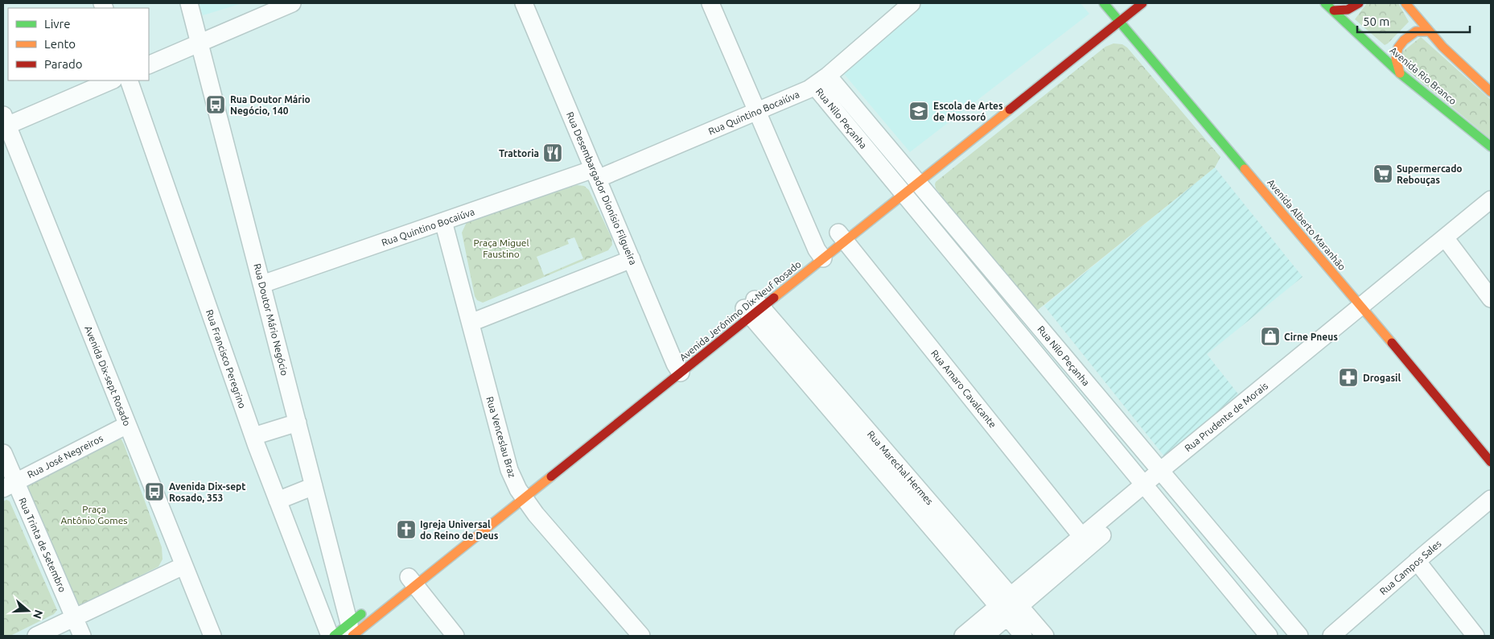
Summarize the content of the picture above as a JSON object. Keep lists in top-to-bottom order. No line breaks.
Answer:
{"streets":{"main road":["Avenida Rio Branco","Avenida Alberto Maranhão","Avenida Jerônimo Dix-Neuf Rosado"],"street":["Rua Quintino Bocaiúva","Rua Nilo Peçanha","Rua Desembargador Dionísio Filgueira","Rua Doutor Mário Negócio","Rua Francisco Peregrino","Avenida Dix-sept Rosado","Rua Amaro Cavalcante","Rua Prudente de Morais","Rua Venceslau Braz","Rua José Negreiros","Rua Marechal Hermes","Rua Trinta de Setembro","Rua Campos Sales"]},"crossings":[["Rua Quintino Bocaiúva","Rua Nilo Peçanha"],["Rua Quintino Bocaiúva","Rua Desembargador Dionísio Filgueira"],["Rua Quintino Bocaiúva","Rua Doutor Mário Negócio"],["Rua Quintino Bocaiúva","Rua Venceslau Braz"],["Rua Nilo Peçanha","Avenida Jerônimo Dix-Neuf Rosado"],["Rua Nilo Peçanha","Rua Prudente de Morais"],["Rua Desembargador Dionísio Filgueira","Avenida Jerônimo Dix-Neuf Rosado"],["Avenida Alberto Maranhão","Avenida Jerônimo Dix-Neuf Rosado"],["Avenida Alberto Maranhão","Rua Prudente de Morais"],["Avenida Jerônimo Dix-Neuf Rosado","Rua Doutor Mário Negócio"],["Avenida Jerônimo Dix-Neuf Rosado","Rua Amaro Cavalcante"],["Avenida Jerônimo Dix-Neuf Rosado","Rua Venceslau Braz"],["Avenida Jerônimo Dix-Neuf Rosado","Rua Marechal Hermes"],["Avenida Dix-sept Rosado","Rua José Negreiros"],["Rua Amaro Cavalcante","Rua Prudente de Morais"],["Rua Prudente de Morais","Rua Marechal Hermes"],["Rua José Negreiros","Rua Trinta de Setembro"]],"parks":["Praça Miguel Faustino","Praça Antônio Gomes"],"places":{"bus stop":["Rua Doutor Mário Negócio, 140","Avenida Dix-sept Rosado, 353"],"school or university":["Escola de Artes de Mossoró"],"restaurant":["Trattoria"],"supermarket":["Supermercado Rebouças"],"shop":["Cirne Pneus"],"pharmacy":["Drogasil"],"church":["Igreja Universal do Reino de Deus"]},"legend":["Livre","Lento","Parado"],"scale_bar":"50 m","north":"right"}
